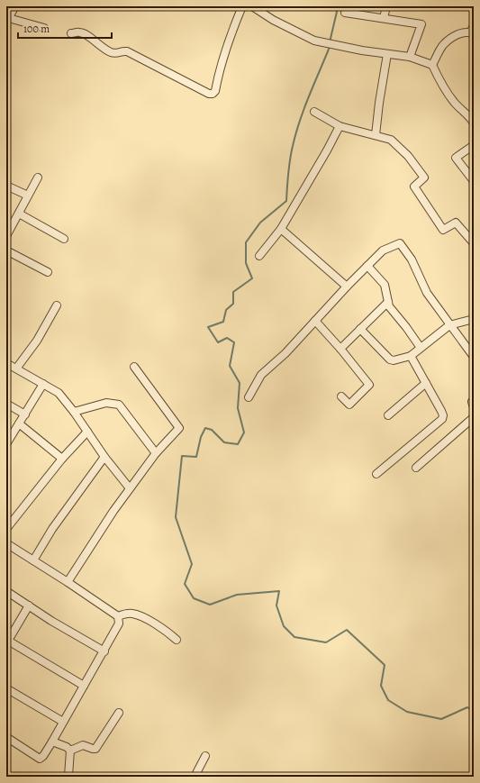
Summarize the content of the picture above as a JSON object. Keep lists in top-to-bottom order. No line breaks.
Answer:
{"scale_bar":"100 m"}
